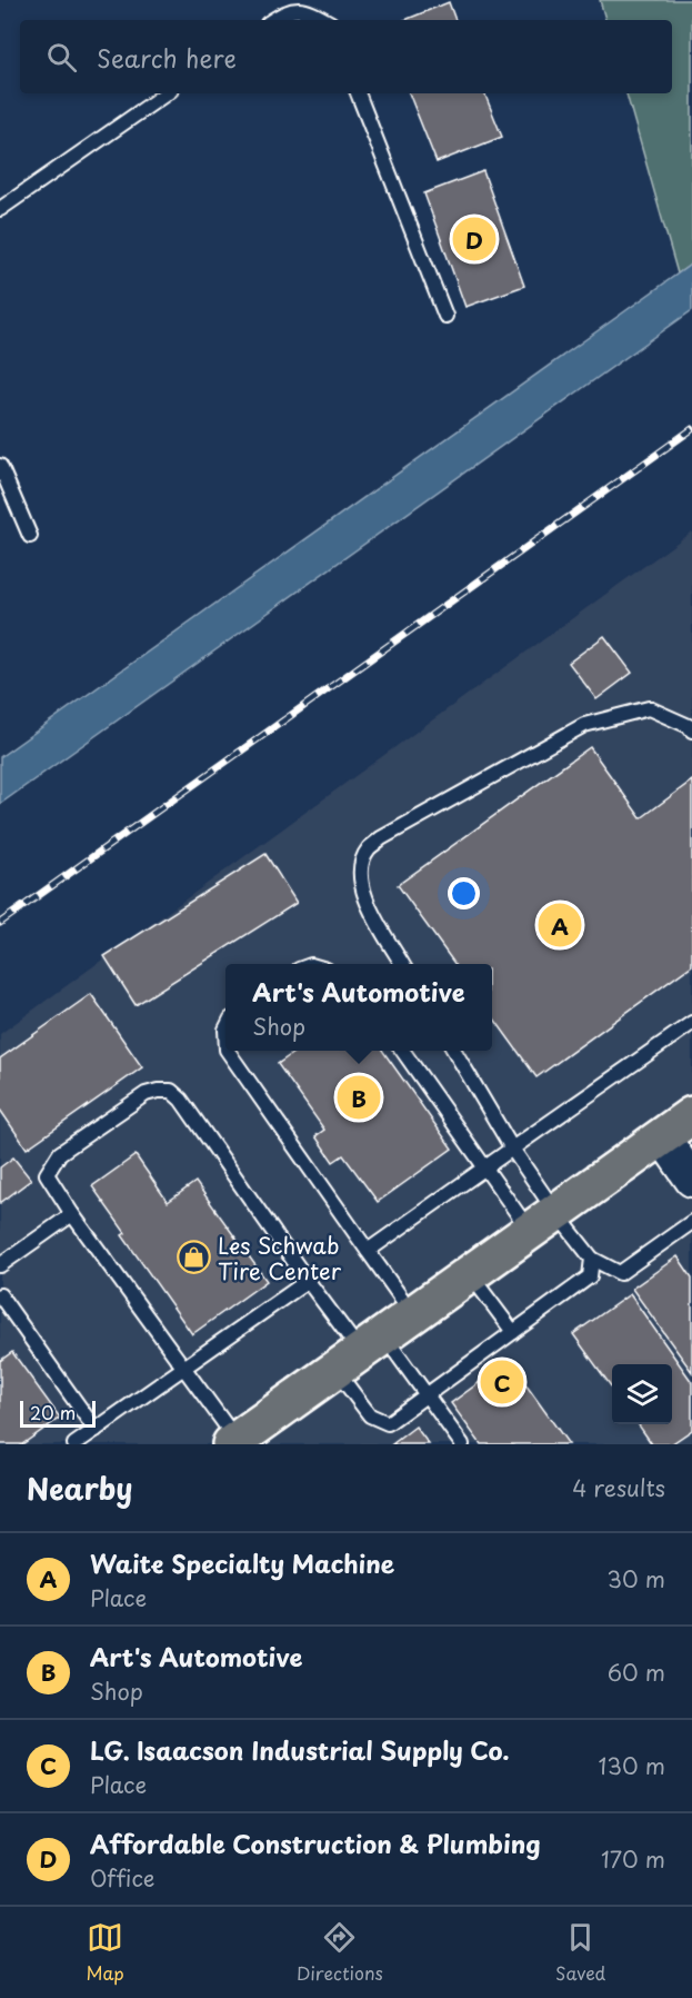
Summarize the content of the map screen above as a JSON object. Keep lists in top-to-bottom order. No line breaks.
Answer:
{"places":{"shop":["Les Schwab Tire Center"]},"scale_bar":"20 m","page":{"search":"Search here","pins":["D","A","B","C"],"popup":["Art's Automotive","Shop"],"scale":"20 m","heading":["Nearby","4 results"],"list":[{"mark":"A","name":"Waite Specialty Machine","note":"Place","value":"30 m"},{"mark":"B","name":"Art's Automotive","note":"Shop","value":"60 m"},{"mark":"C","name":"LG. Isaacson Industrial Supply Co.","note":"Place","value":"130 m"},{"mark":"D","name":"Affordable Construction & Plumbing","note":"Office","value":"170 m"}],"nav":["Map","Directions","Saved"]}}
